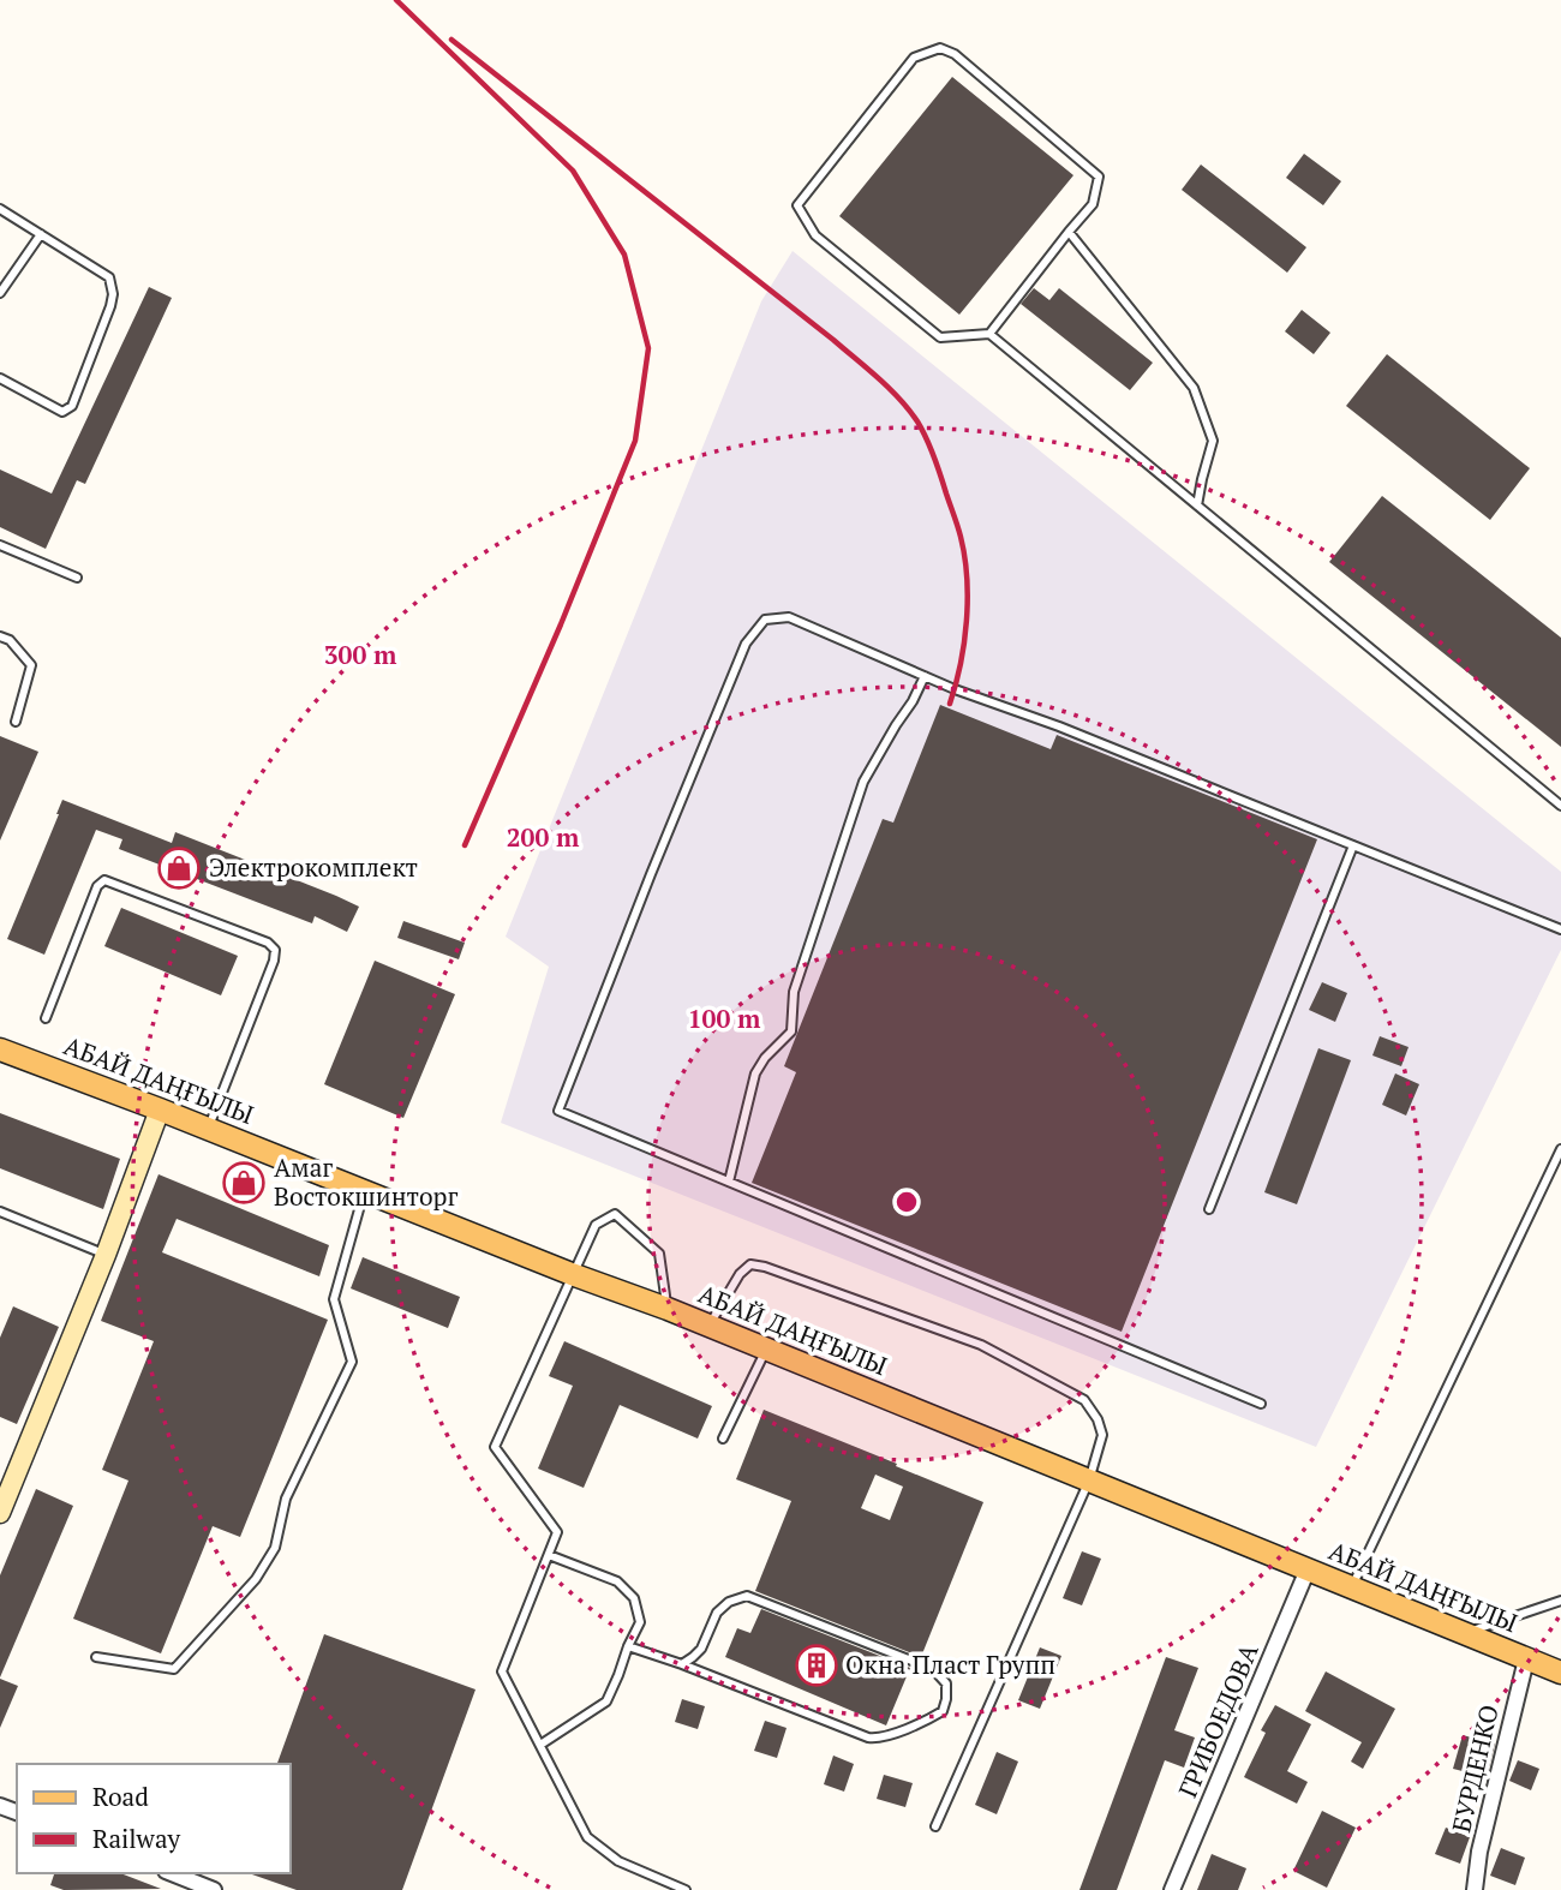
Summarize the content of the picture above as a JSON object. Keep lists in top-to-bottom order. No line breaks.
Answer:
{"streets":{"main road":["АБАЙ ДАҢҒЫЛЫ"],"street":["ГРИБОЕДОВА","БУРДЕНКО"]},"crossings":[["АБАЙ ДАҢҒЫЛЫ","ГРИБОЕДОВА"],["АБАЙ ДАҢҒЫЛЫ","БУРДЕНКО"]],"places":{"shop":["Электрокомплект","Амаг Востокшинторг"],"building":["Окна Пласт Групп"]},"legend":["Road","Railway"],"rings":["300 m","200 m","100 m"]}
